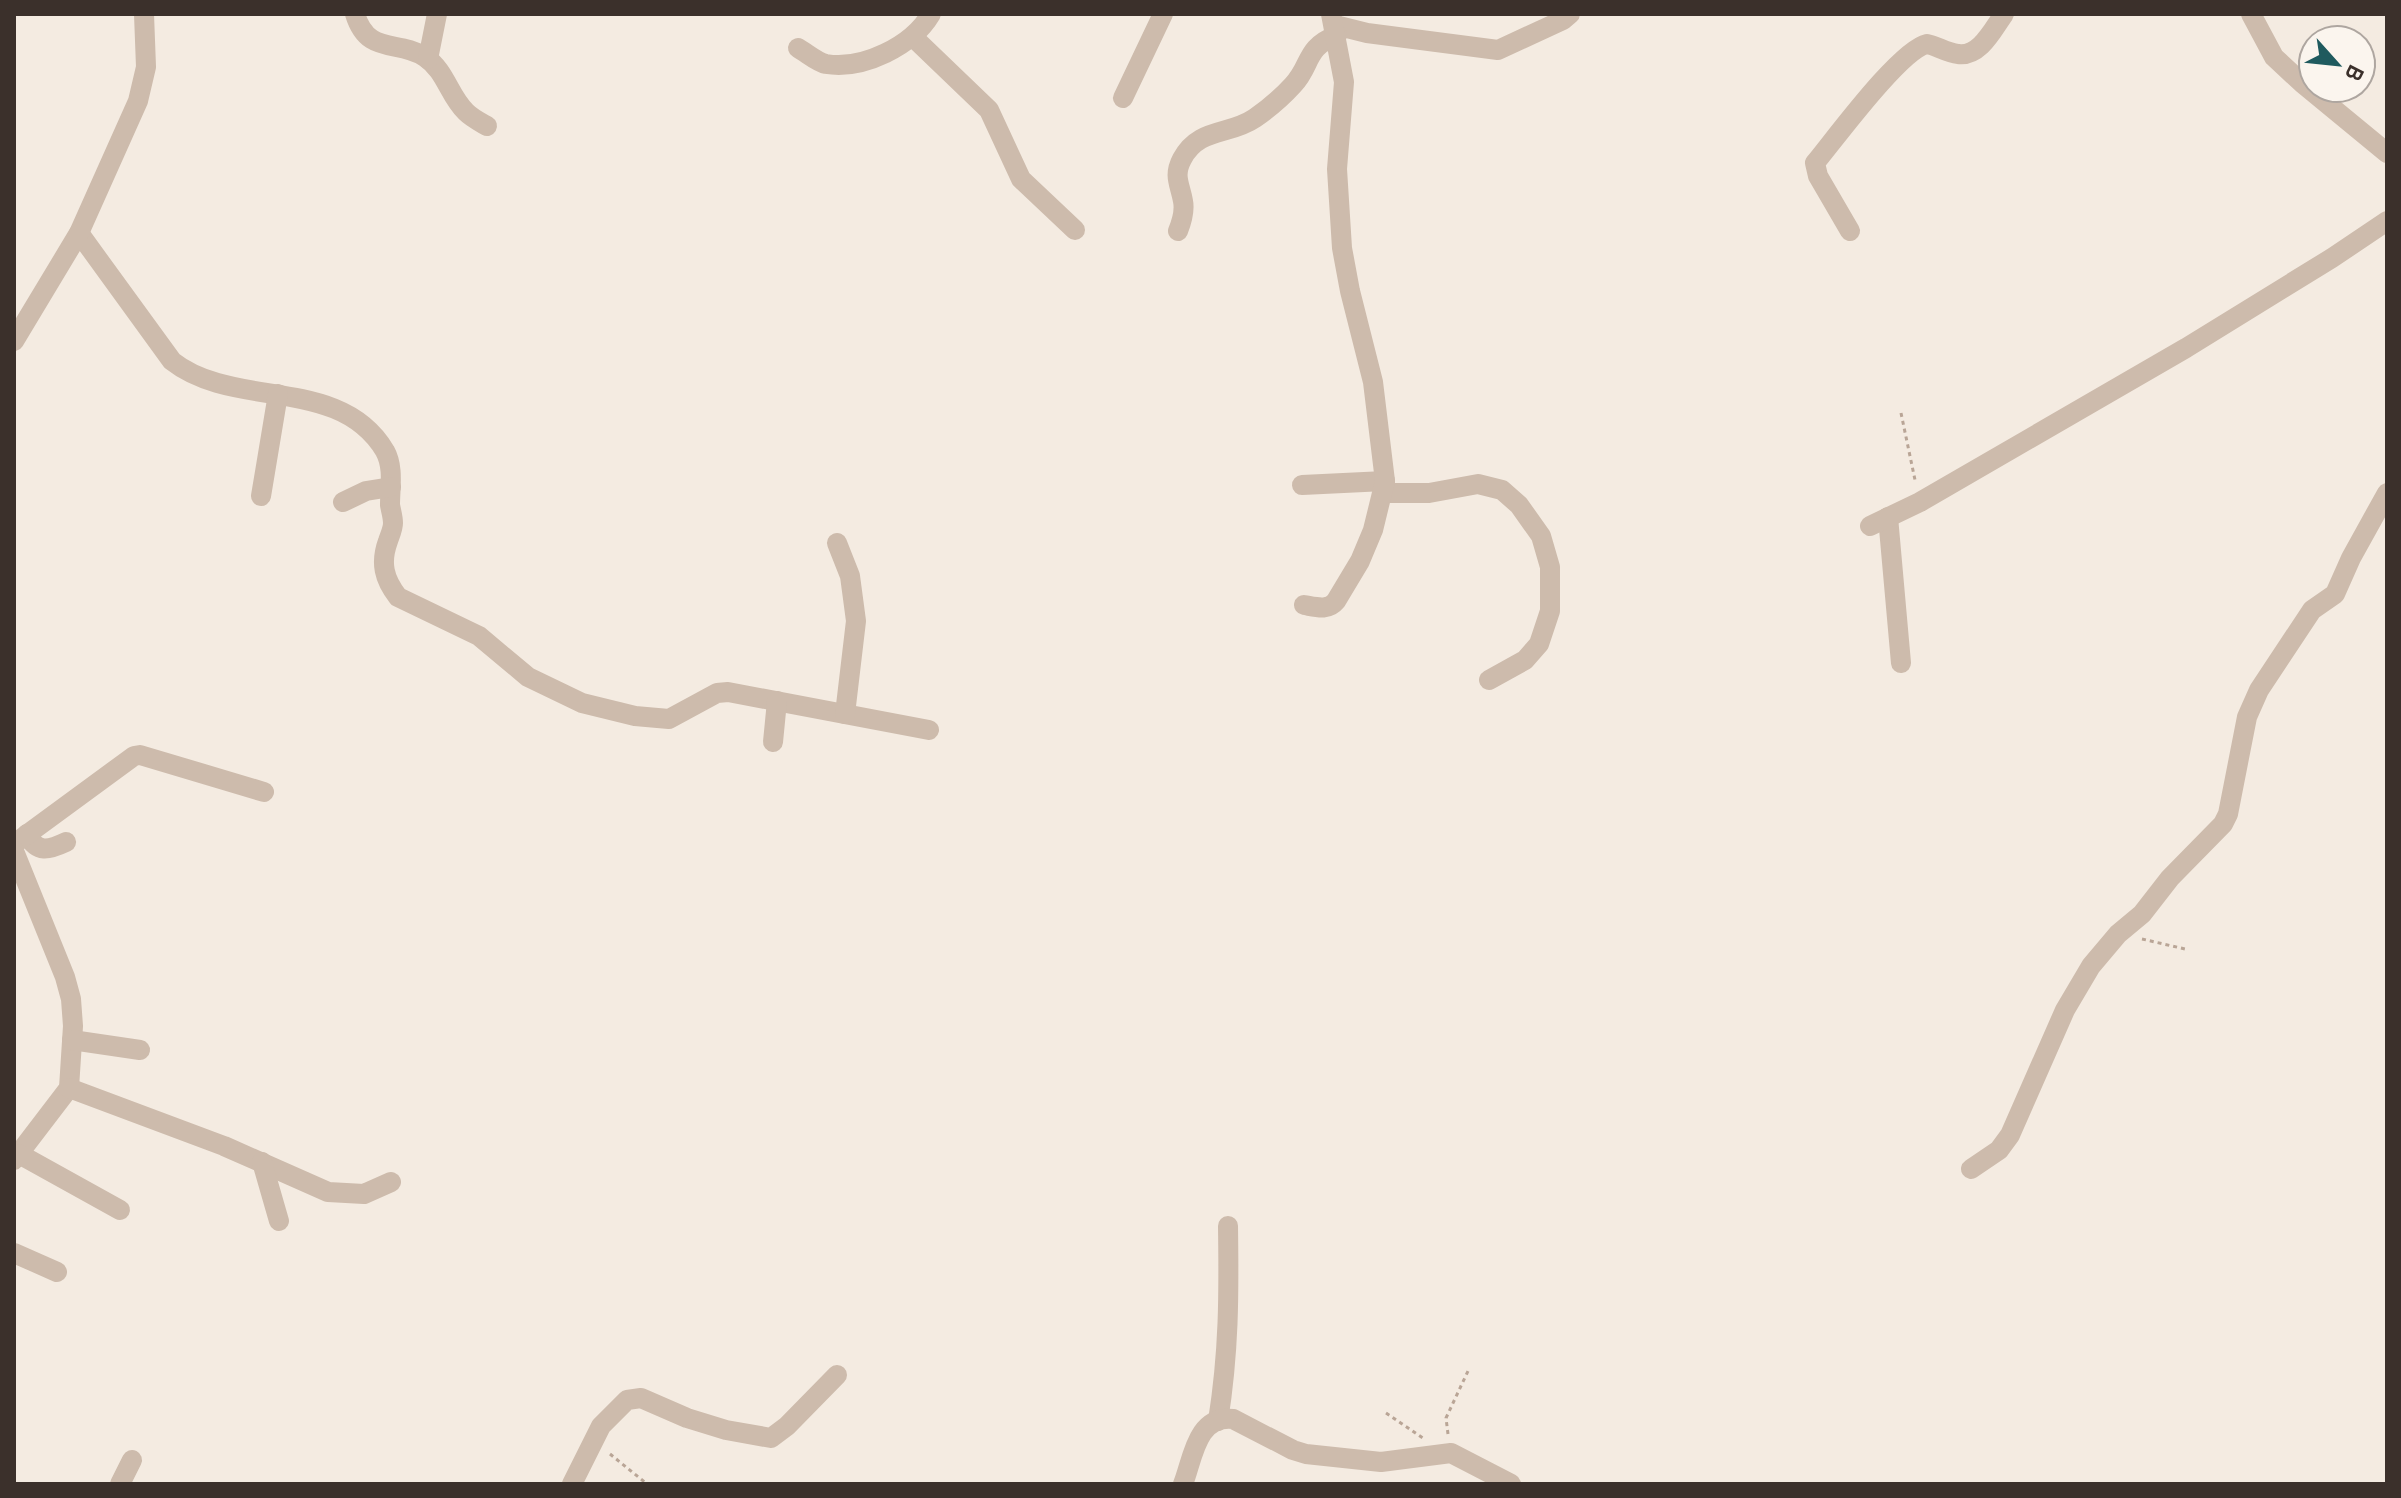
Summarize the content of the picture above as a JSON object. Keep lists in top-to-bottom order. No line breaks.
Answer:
{"north":"bottom right"}
